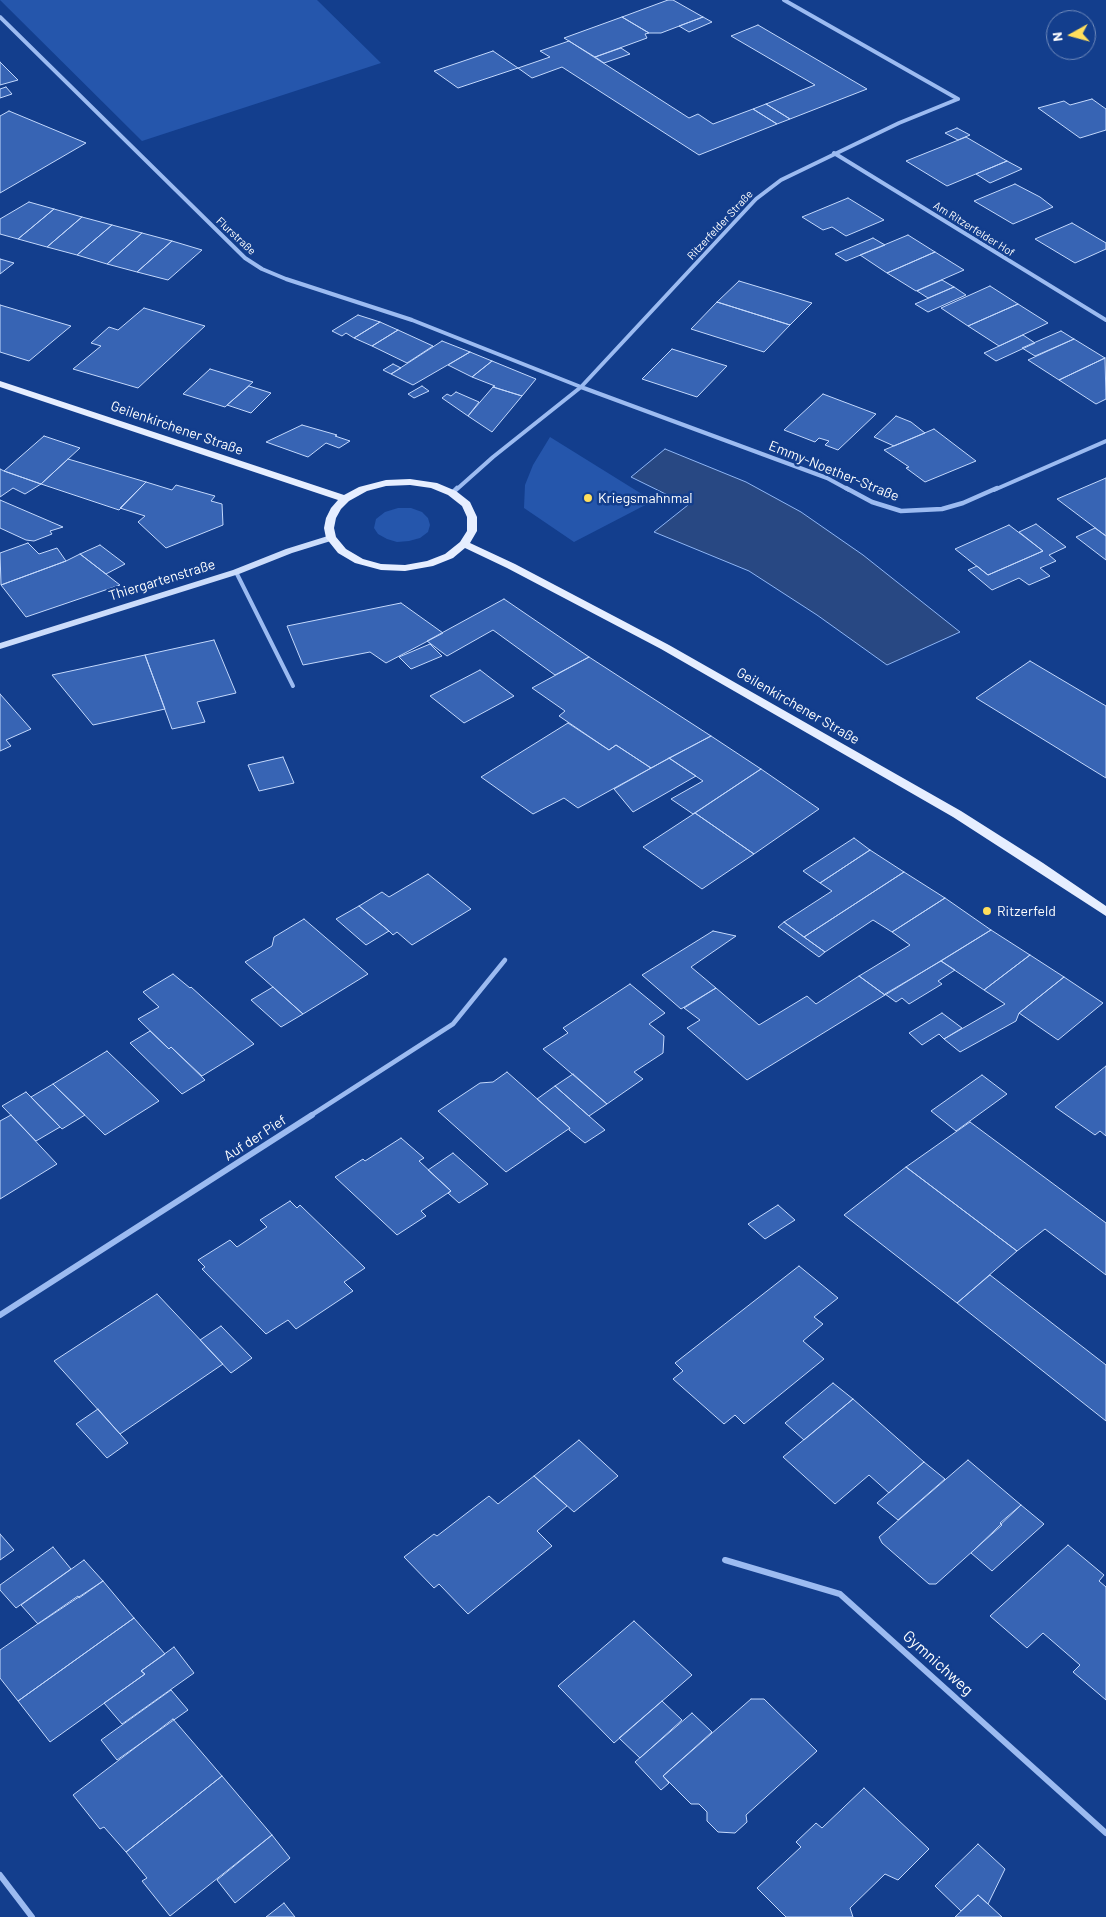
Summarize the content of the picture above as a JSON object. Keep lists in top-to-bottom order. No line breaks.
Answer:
{"streets":{"main road":["Geilenkirchener Straße","Thiergartenstraße"],"street":["Ritzerfelder Straße","Am Ritzerfelder Hof","Flurstraße","Emmy-Noether-Straße","Auf der Pief","Gymnichweg"]},"crossings":[["Ritzerfelder Straße","Am Ritzerfelder Hof"],["Ritzerfelder Straße","Flurstraße"],["Ritzerfelder Straße","Geilenkirchener Straße"],["Ritzerfelder Straße","Emmy-Noether-Straße"],["Ritzerfelder Straße","Thiergartenstraße"],["Flurstraße","Emmy-Noether-Straße"],["Geilenkirchener Straße","Thiergartenstraße"]],"places":["Kriegsmahnmal","Ritzerfeld"],"north":"left"}
